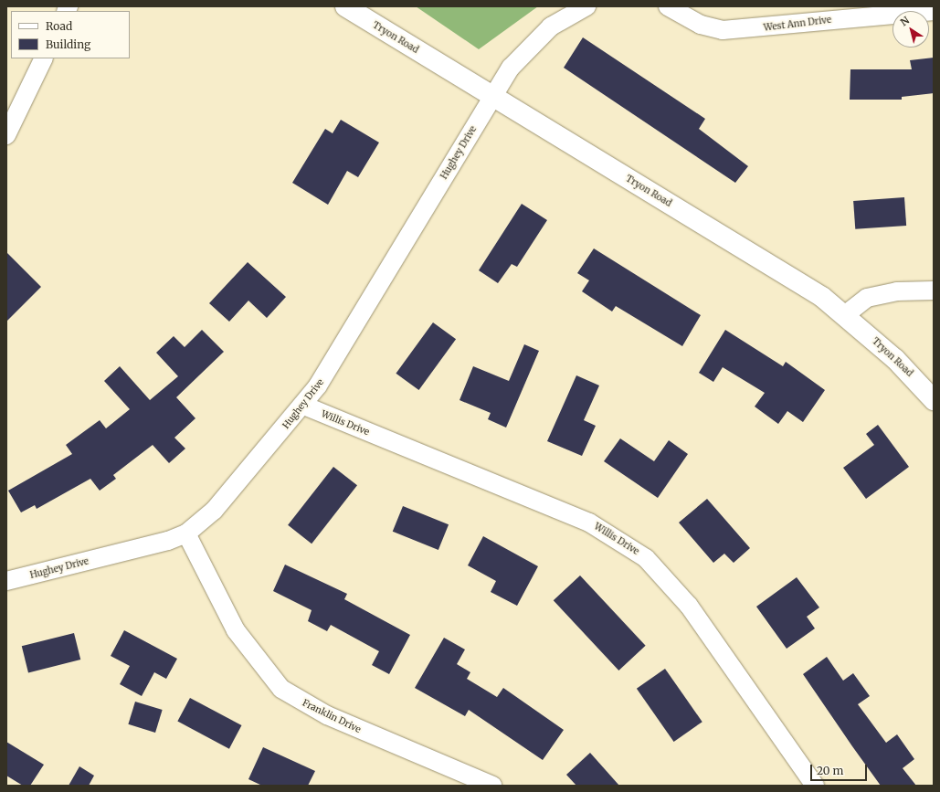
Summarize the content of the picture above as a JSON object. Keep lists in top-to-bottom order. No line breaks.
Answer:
{"streets":{"street":["West Ann Drive","Tryon Road","Hughey Drive","Willis Drive","Franklin Drive"]},"crossings":[["Tryon Road","Hughey Drive"],["Hughey Drive","Willis Drive"],["Hughey Drive","Franklin Drive"]],"legend":["Road","Building"],"scale_bar":"20 m","north":"top left"}
